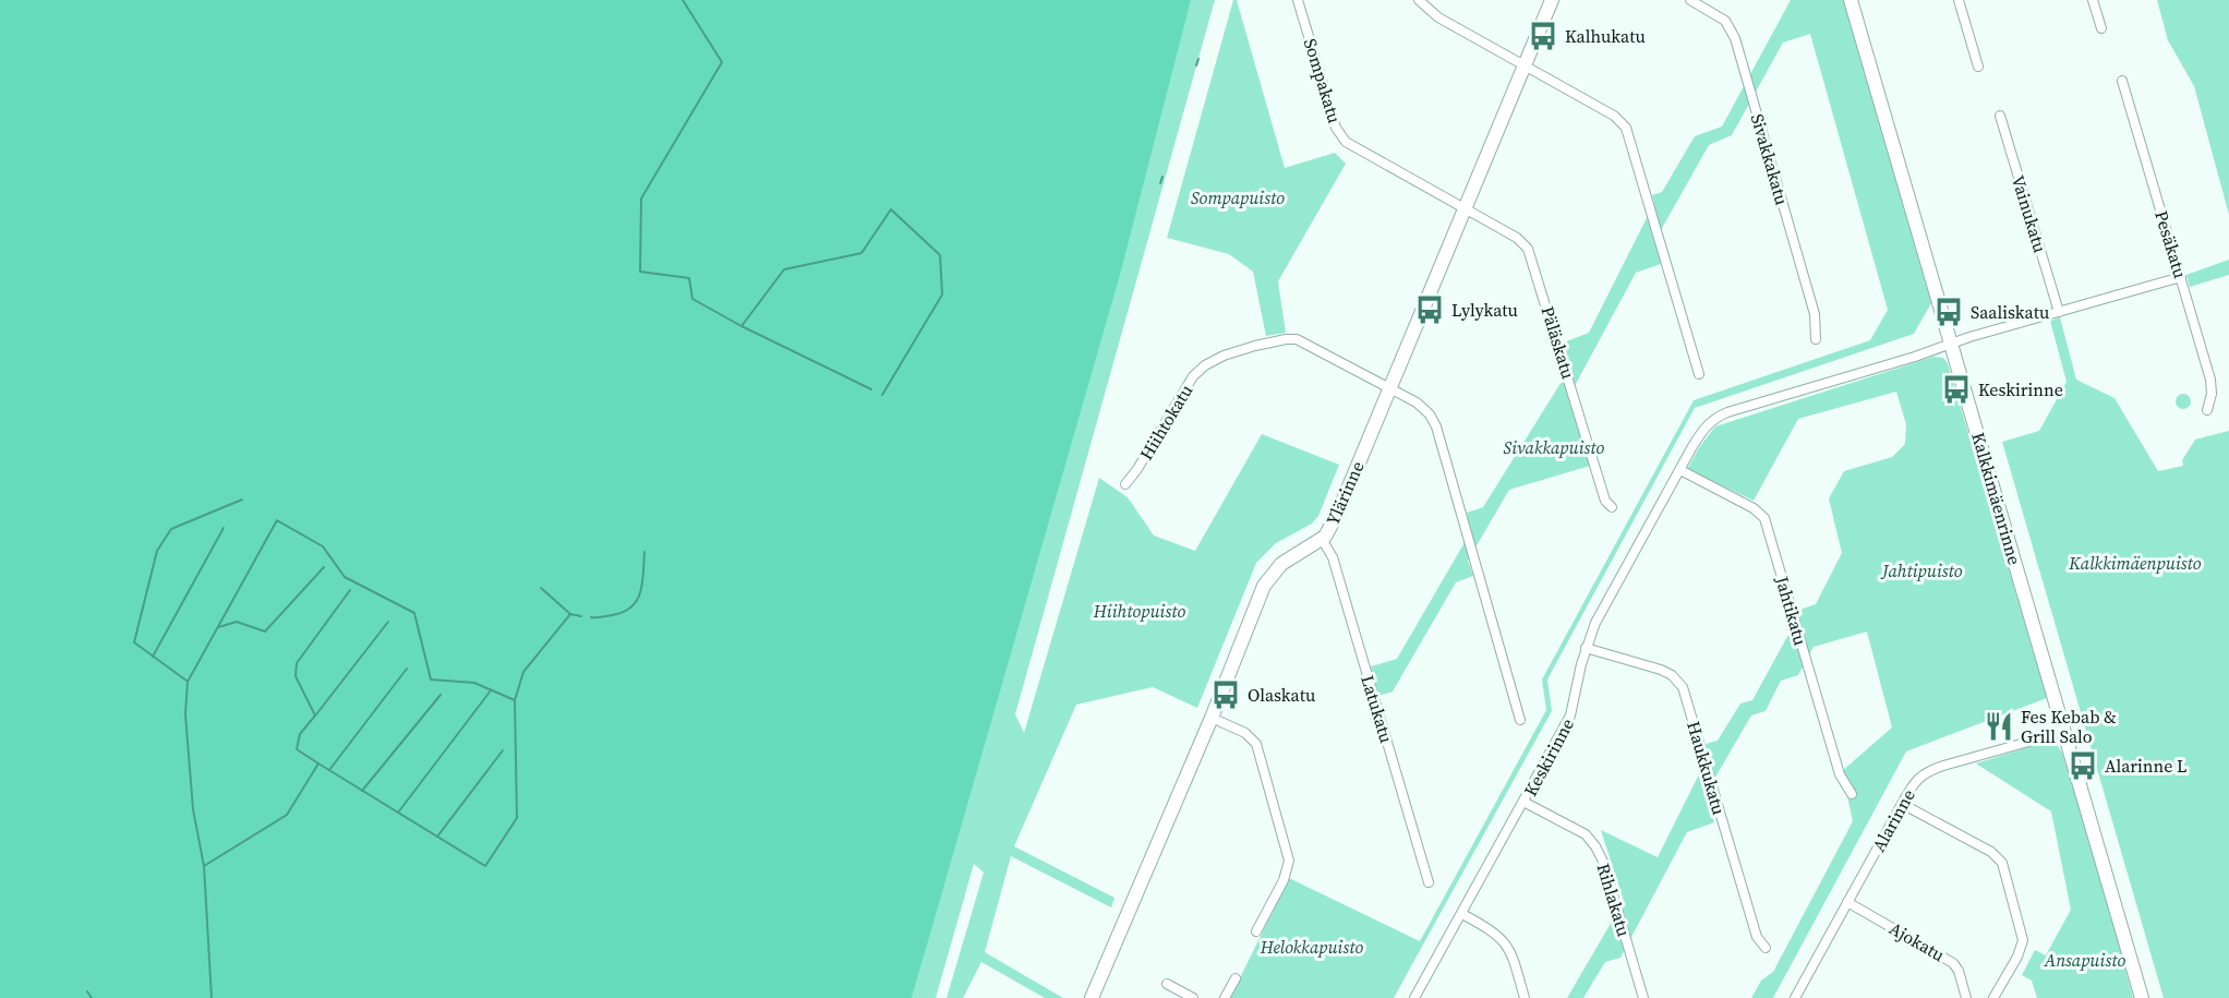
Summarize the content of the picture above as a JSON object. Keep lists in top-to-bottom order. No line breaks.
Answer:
{"streets":{"street":["Sompakatu","Sivakkakatu","Vainukatu","Pesäkatu","Päläskatu","Hiihtokatu","Ylärinne","Kalkkimäenrinne","Jahtikatu","Latukatu","Keskirinne","Haukkukatu","Alarinne","Rihlakatu","Ajokatu"]},"crossings":[["Sompakatu","Päläskatu"],["Sompakatu","Ylärinne"],["Päläskatu","Ylärinne"],["Hiihtokatu","Ylärinne"],["Ylärinne","Latukatu"],["Kalkkimäenrinne","Keskirinne"],["Kalkkimäenrinne","Alarinne"],["Jahtikatu","Keskirinne"],["Keskirinne","Haukkukatu"],["Keskirinne","Rihlakatu"],["Alarinne","Ajokatu"]],"parks":["Sompapuisto","Sivakkapuisto","Kalkkimäenpuisto","Jahtipuisto","Hiihtopuisto","Helokkapuisto","Ansapuisto"],"places":{"bus stop":["Kalhukatu","Lylykatu","Saaliskatu","Keskirinne","Olaskatu","Alarinne L"],"restaurant":["Fes Kebab & Grill Salo"]}}
